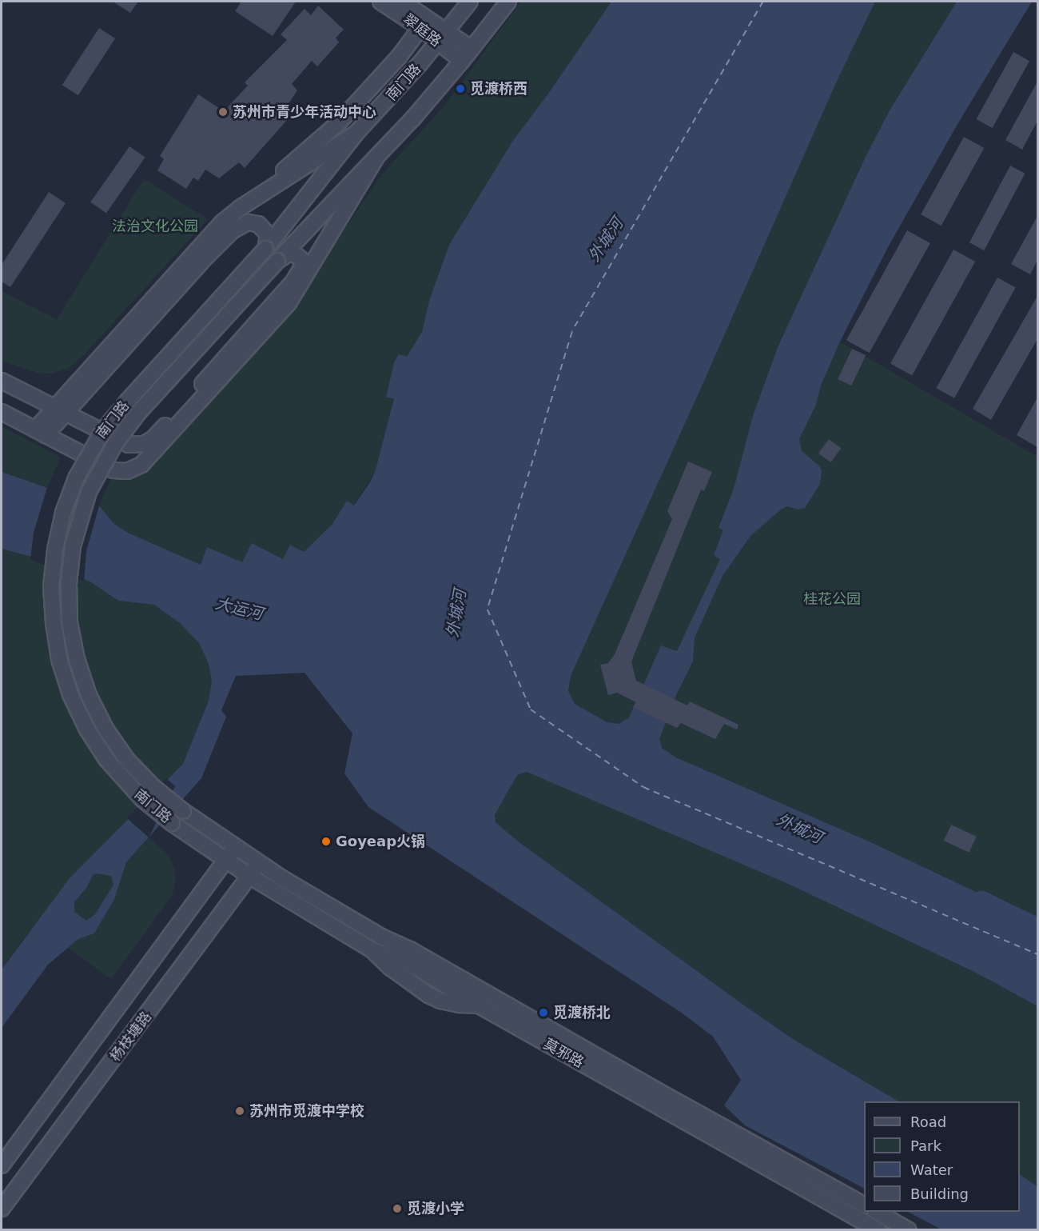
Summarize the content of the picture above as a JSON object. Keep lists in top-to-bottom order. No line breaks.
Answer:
{"streets":{"main road":["翠庭路","南门路","杨枝塘路","莫邪路"]},"crossings":[["翠庭路","南门路"],["南门路","杨枝塘路"],["南门路","莫邪路"],["杨枝塘路","莫邪路"]],"water":["外城河","大运河"],"parks":["法治文化公园","桂花公园"],"places":["觅渡桥西","苏州市青少年活动中心","Goyeap火锅","觅渡桥北","苏州市觅渡中学校","觅渡小学"],"legend":["Road","Park","Water","Building"]}
